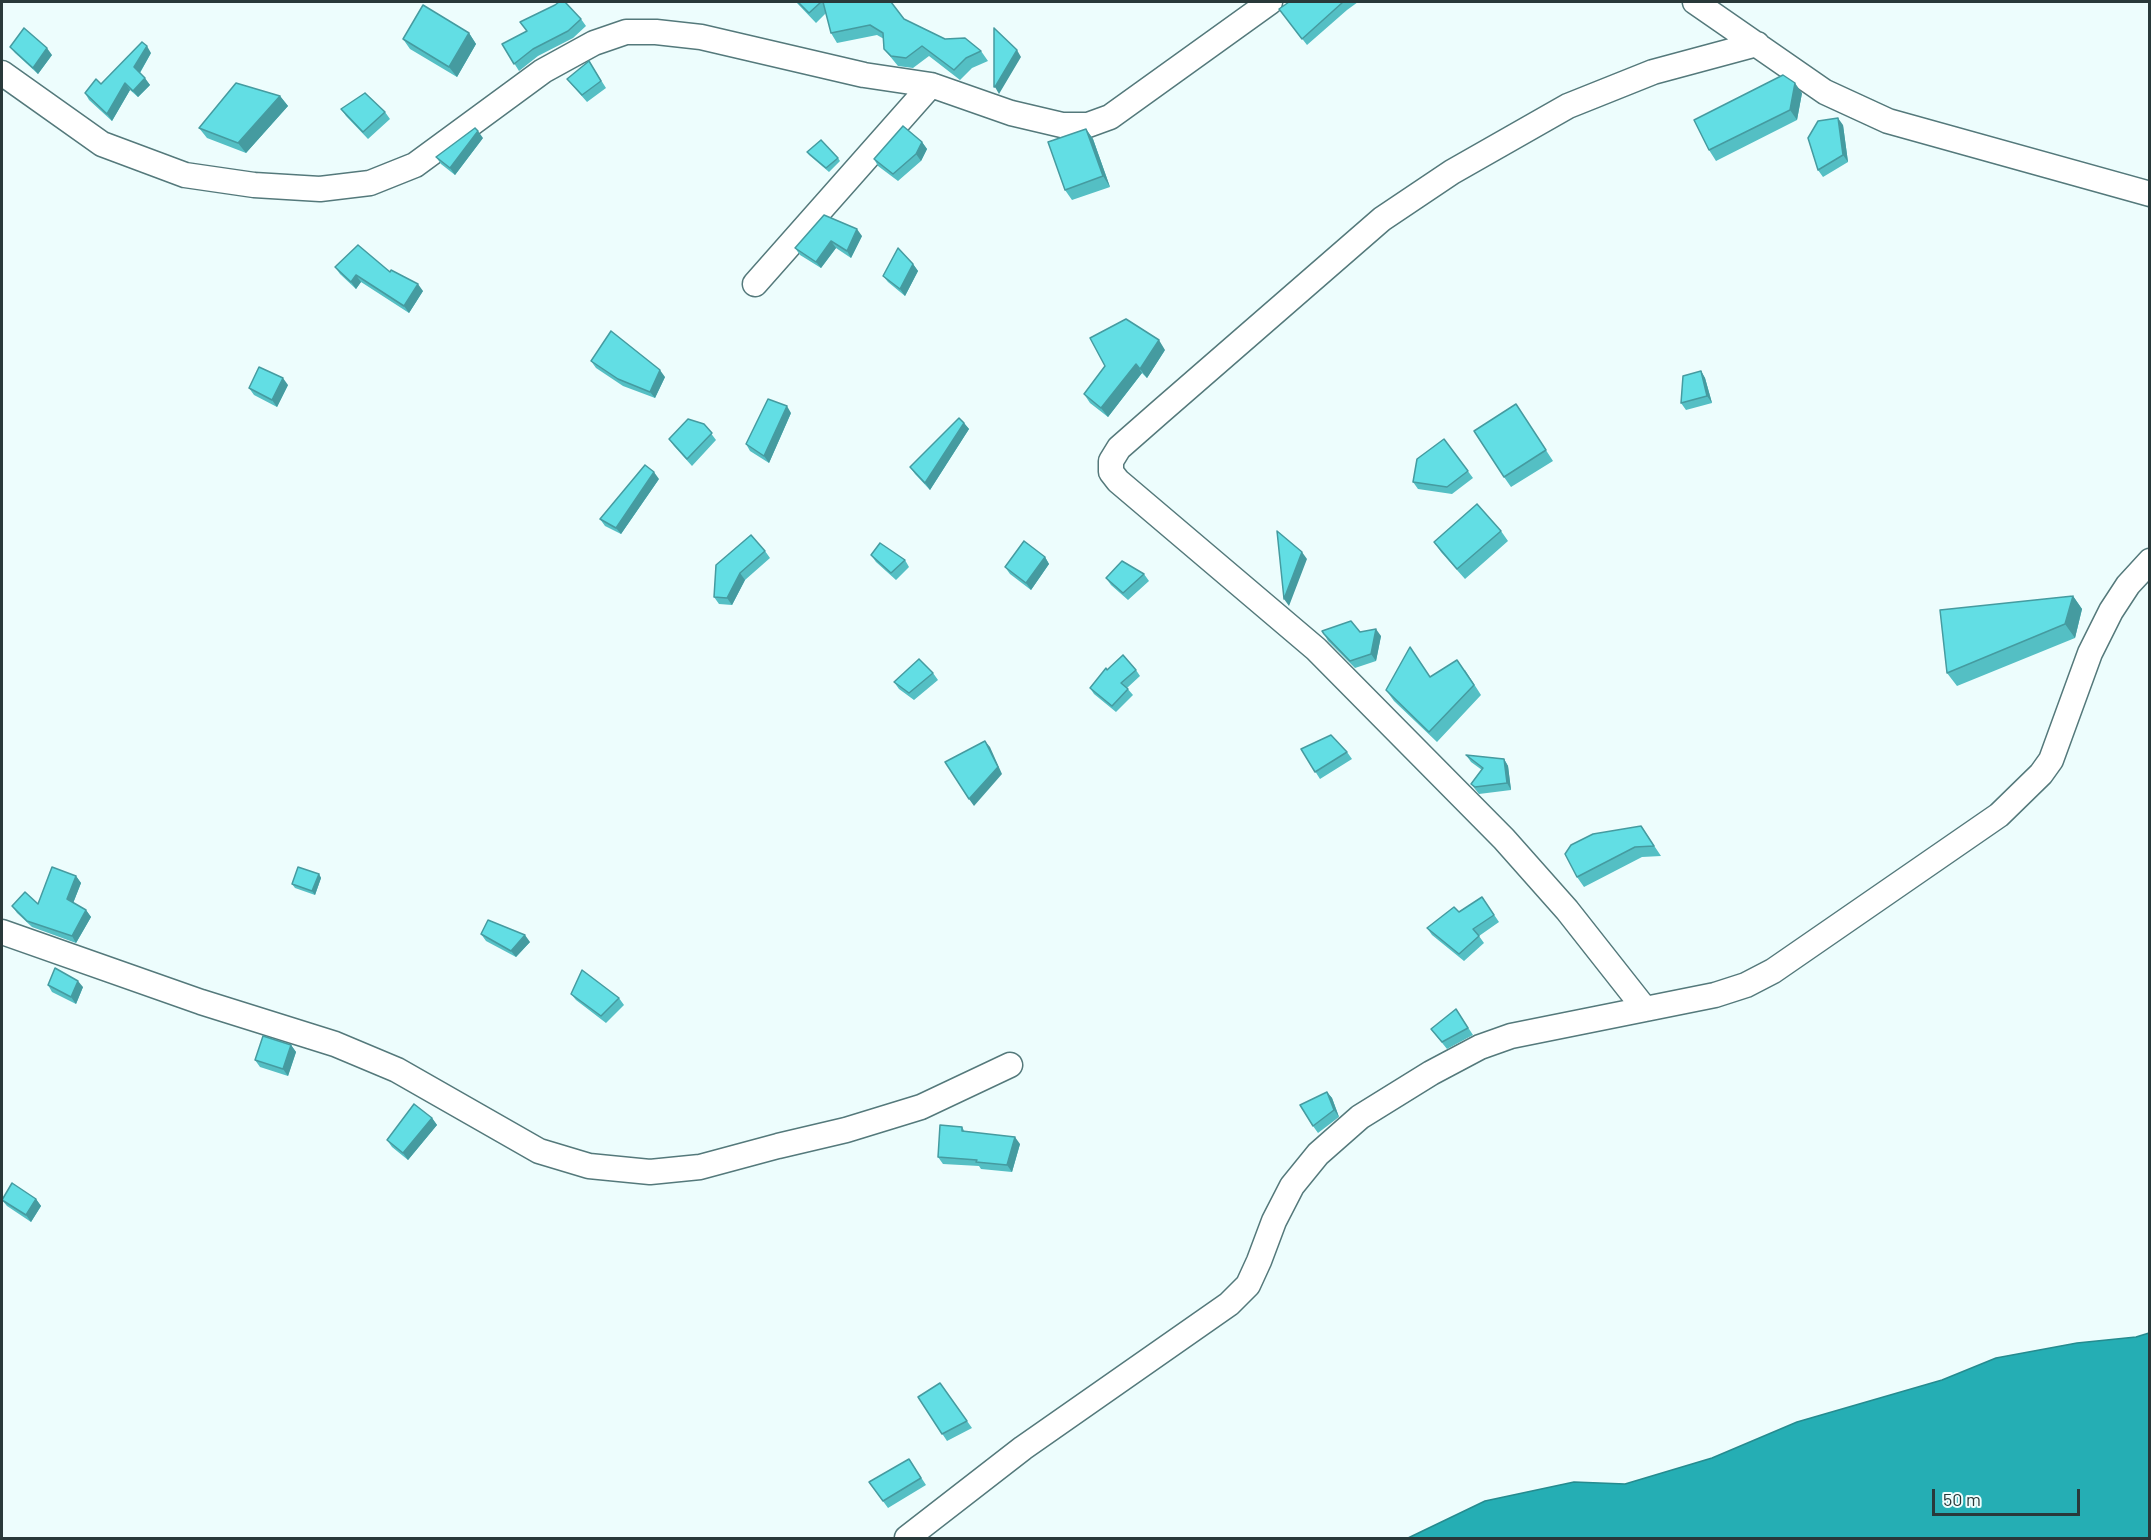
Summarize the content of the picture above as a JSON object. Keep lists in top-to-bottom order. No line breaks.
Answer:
{"scale_bar":"50 m"}
